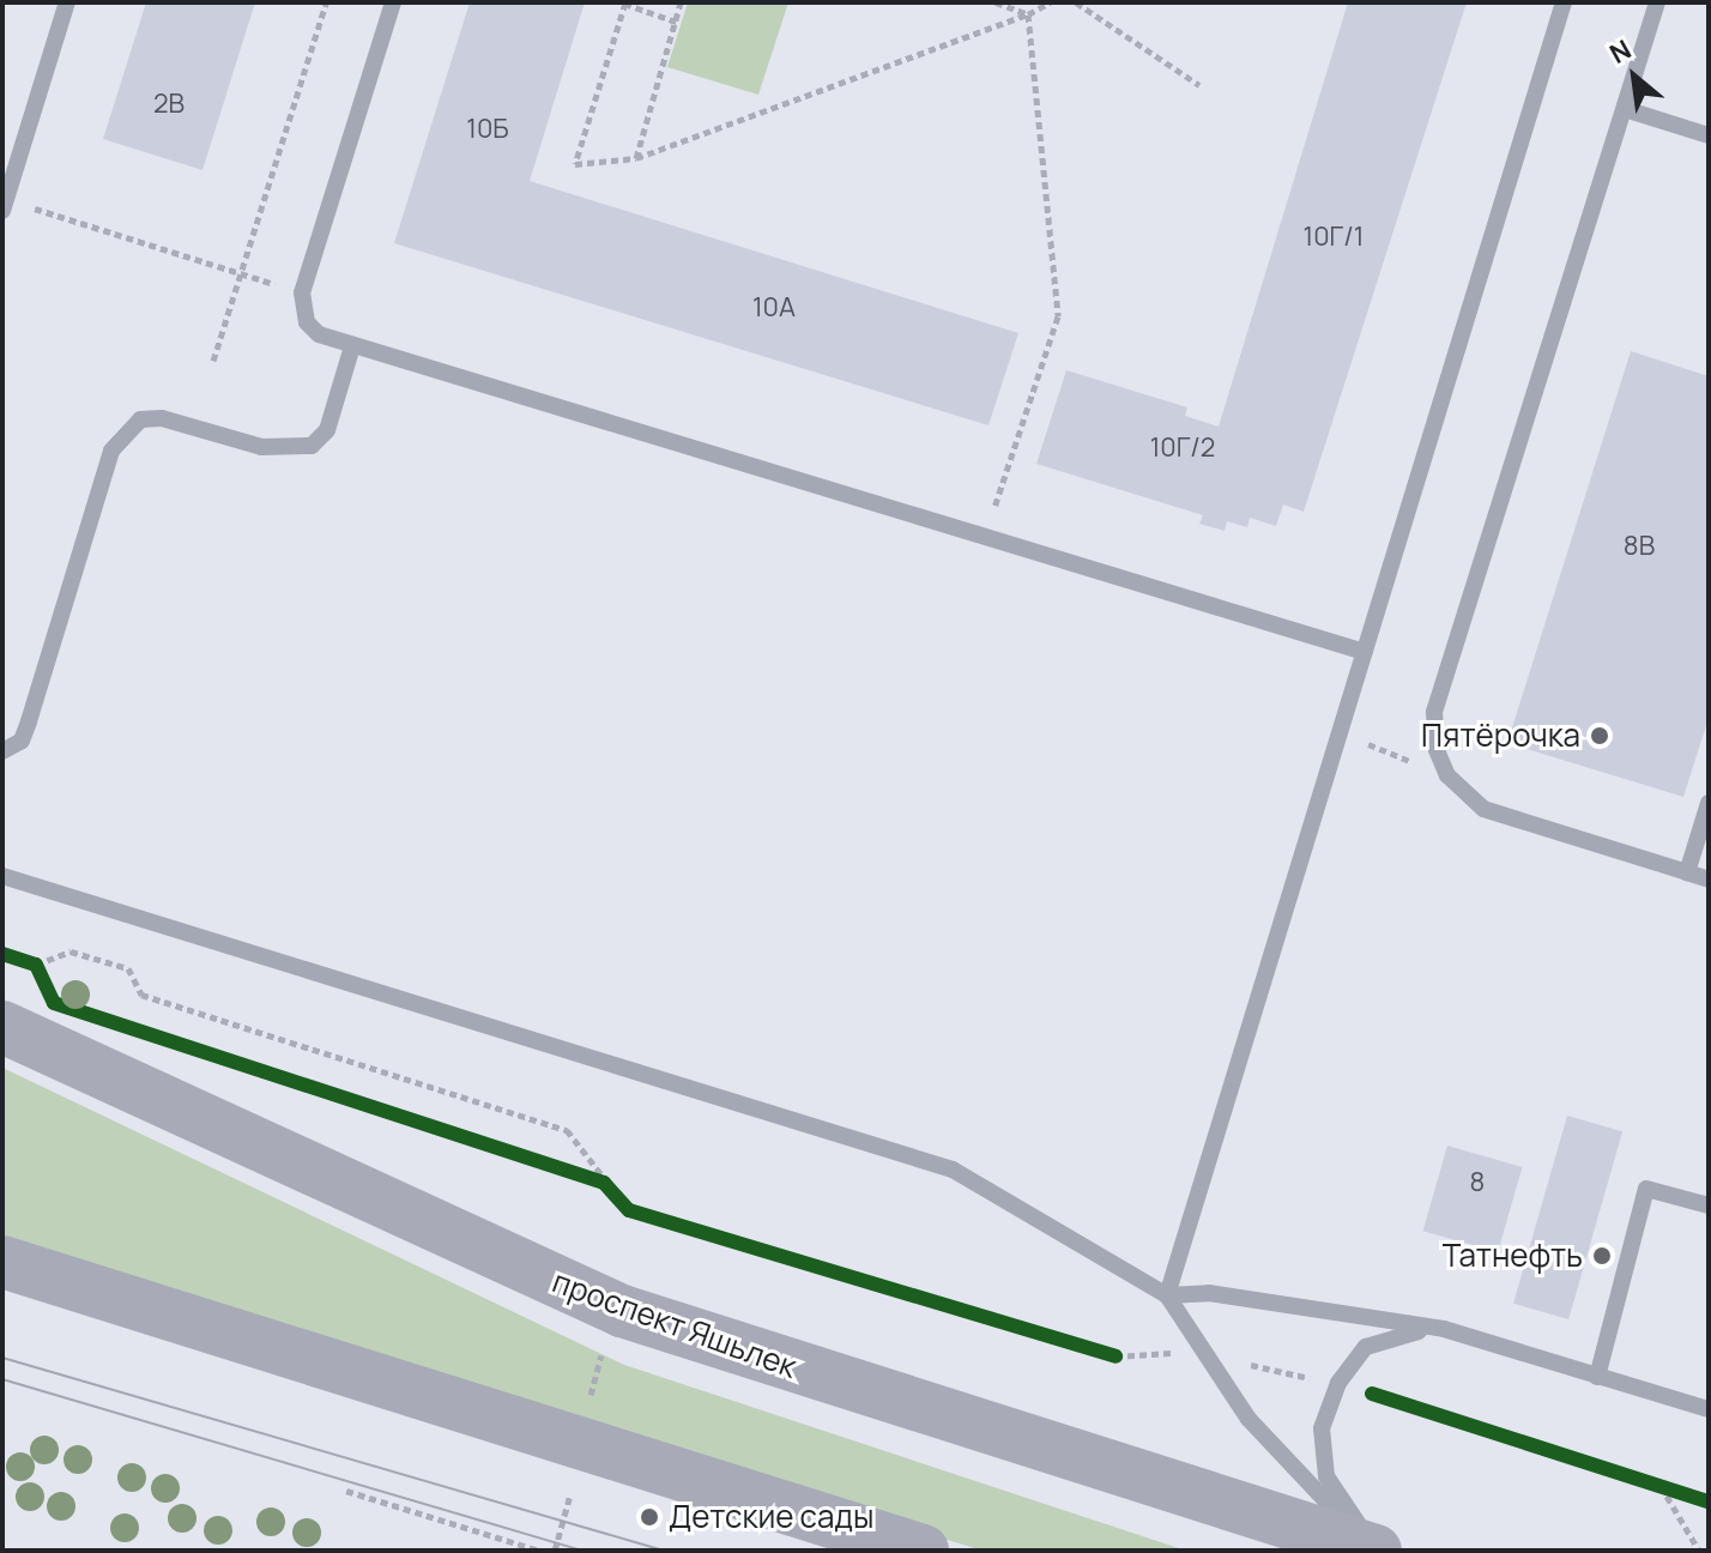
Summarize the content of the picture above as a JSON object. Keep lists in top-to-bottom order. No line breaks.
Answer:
{"streets":{"main road":["проспект Яшьлек"]},"places":["Пятёрочка","Татнефть","Детские сады"],"house_numbers":["2В","10Б","10Г/1","10А","10Г/2","8В","8"],"north":"top left"}
